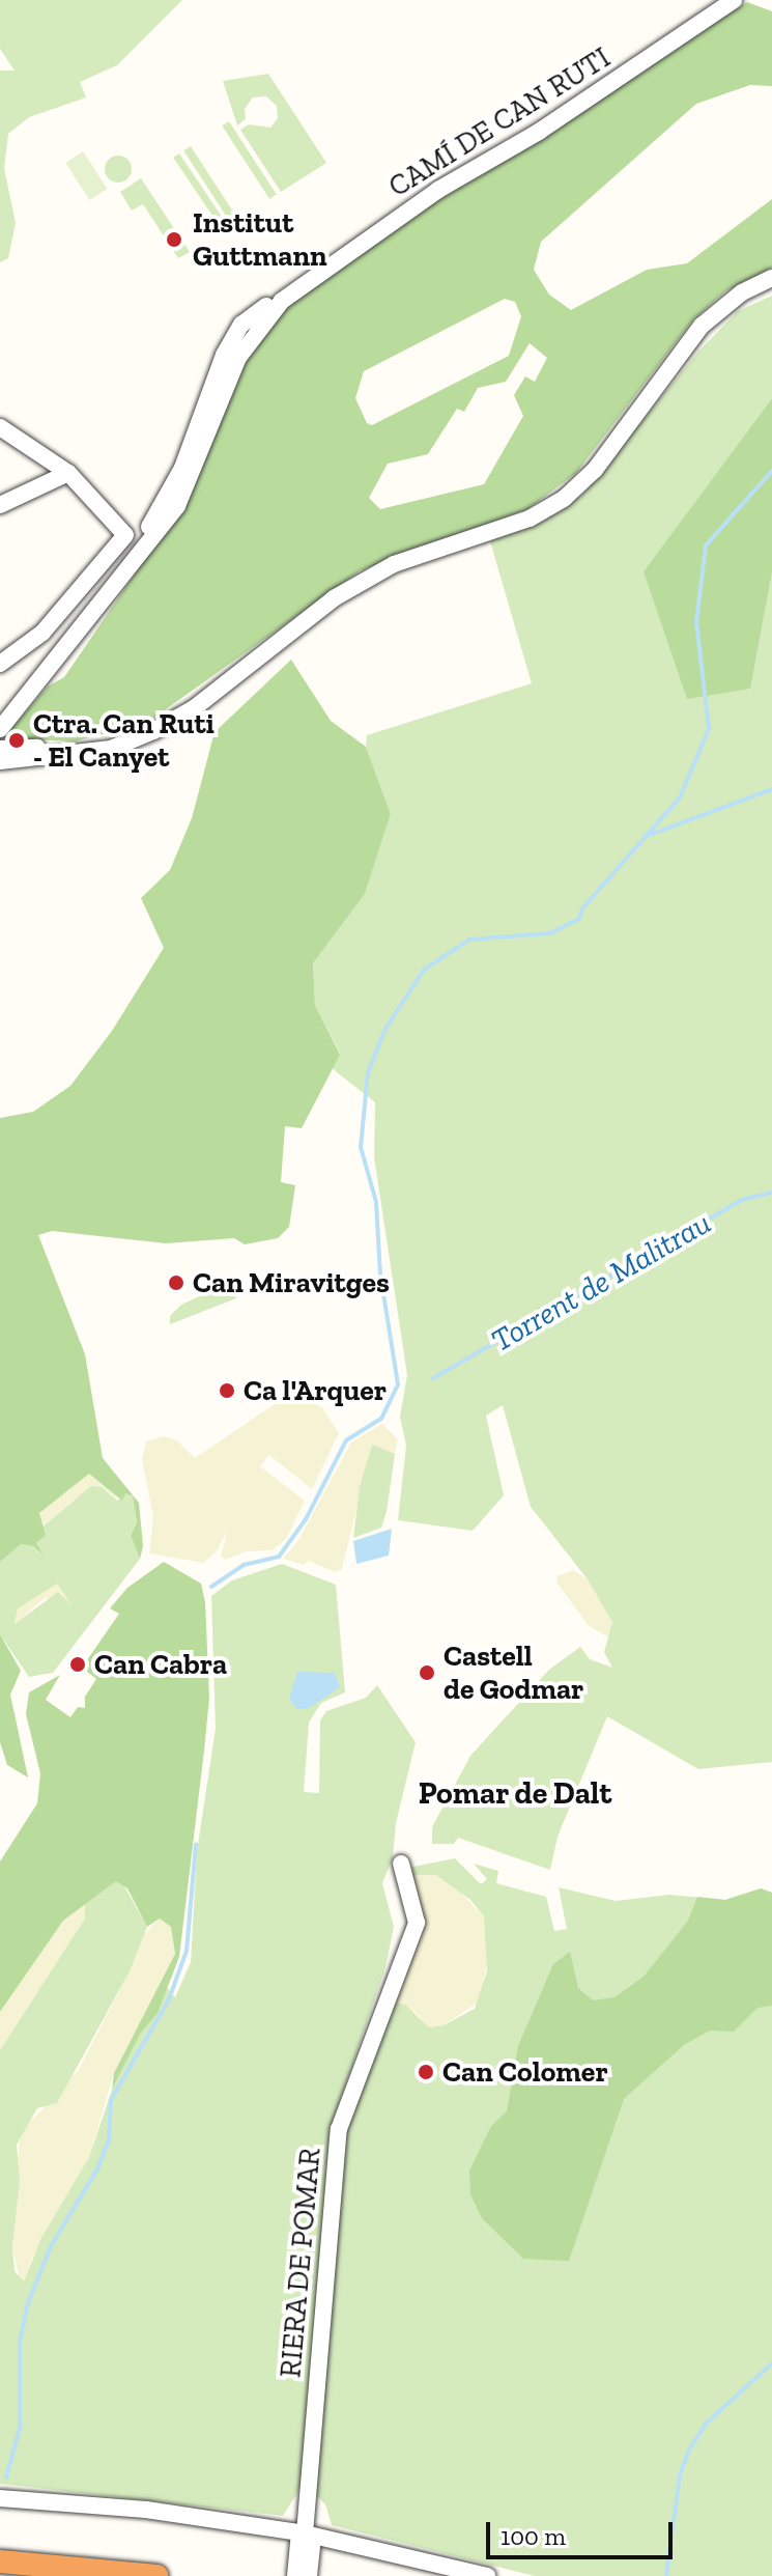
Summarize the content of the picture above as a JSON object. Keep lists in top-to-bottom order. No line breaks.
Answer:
{"streets":{"street":["CAMÍ DE CAN RUTI","RIERA DE POMAR"]},"districts":["Pomar de Dalt"],"water":["Torrent de Malitrau"],"places":["Institut Guttmann","Ctra. Can Ruti - El Canyet","Can Miravitges","Ca l'Arquer","Can Cabra","Castell de Godmar","Can Colomer"],"scale_bar":"100 m"}
